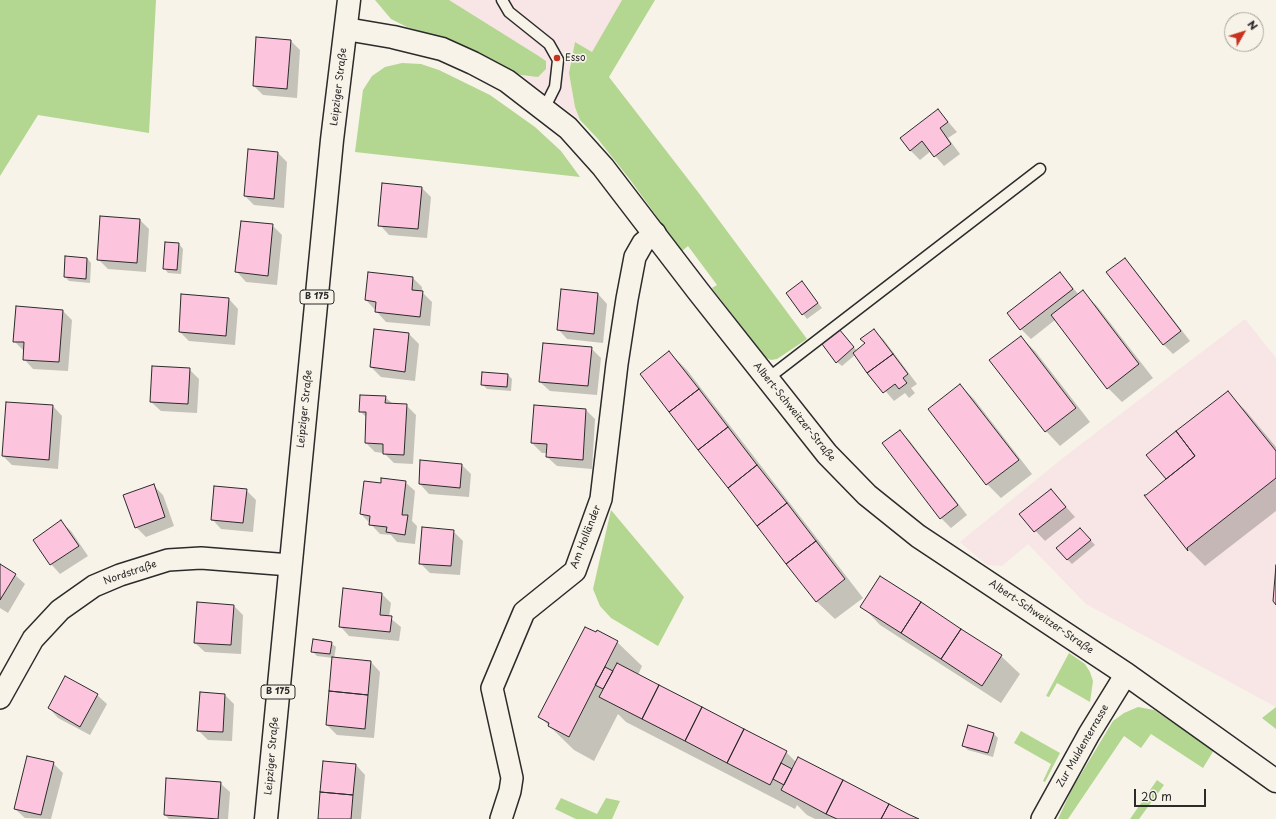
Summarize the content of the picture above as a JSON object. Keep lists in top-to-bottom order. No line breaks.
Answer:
{"streets":{"street":["Leipziger Straße","B 175","Albert-Schweitzer-Straße","Am Holländer","Nordstraße","Zur Muldenterrasse"]},"crossings":[["Leipziger Straße","Albert-Schweitzer-Straße"],["Leipziger Straße","Nordstraße"],["Albert-Schweitzer-Straße","Am Holländer"],["Albert-Schweitzer-Straße","Zur Muldenterrasse"]],"places":["Esso"],"scale_bar":"20 m","north":"top right"}
